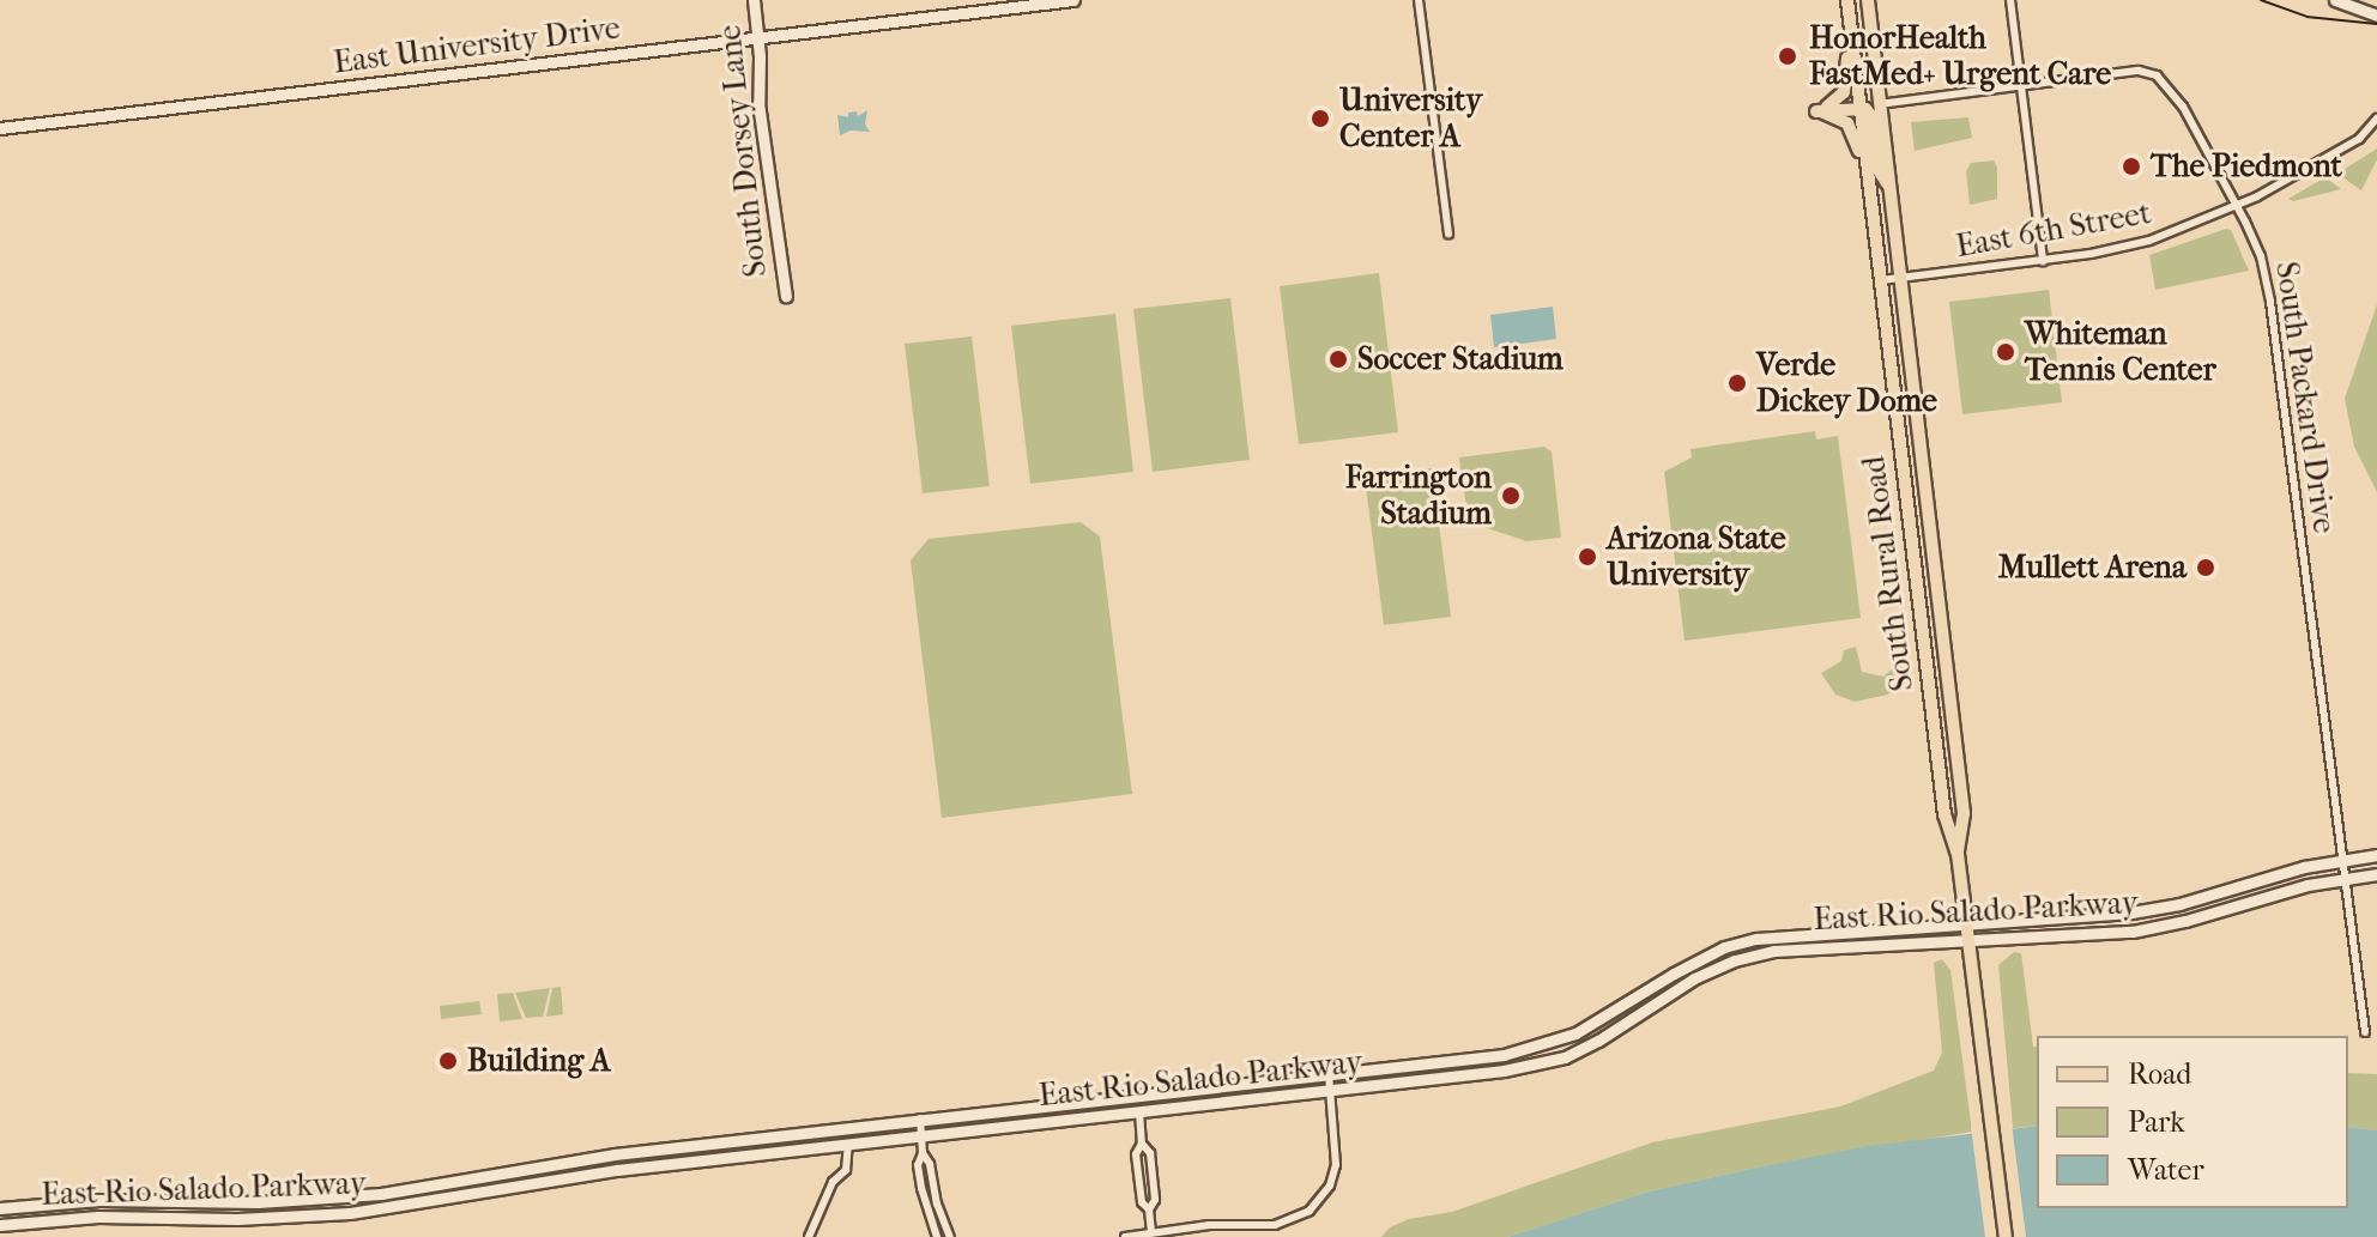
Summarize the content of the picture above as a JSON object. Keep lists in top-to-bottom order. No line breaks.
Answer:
{"streets":{"main road":["East University Drive","South Dorsey Lane","South Rural Road","East Rio Salado Parkway"],"street":["East 6th Street","South Packard Drive"]},"crossings":[["East University Drive","South Dorsey Lane"],["East 6th Street","South Packard Drive"],["East 6th Street","South Rural Road"],["South Packard Drive","South Rural Road"],["South Packard Drive","East Rio Salado Parkway"],["South Rural Road","East Rio Salado Parkway"]],"places":["HonorHealth FastMed+ Urgent Care","University Center A","The Piedmont","Whiteman Tennis Center","Soccer Stadium","Verde Dickey Dome","Farrington Stadium","Arizona State University","Mullett Arena","Building A"],"legend":["Road","Park","Water"]}
